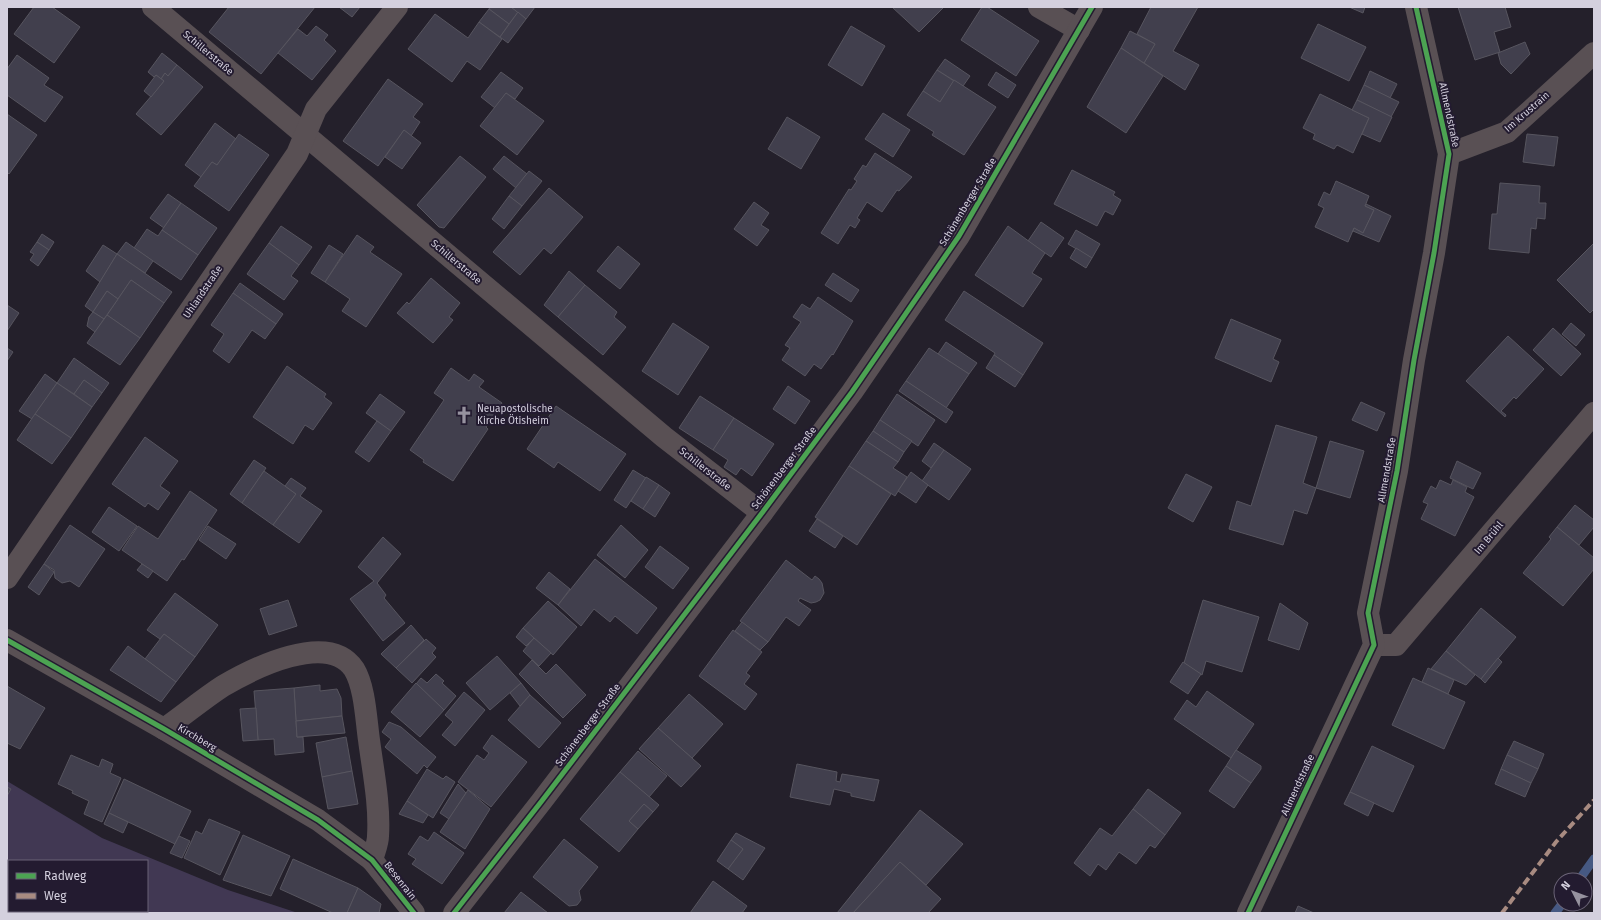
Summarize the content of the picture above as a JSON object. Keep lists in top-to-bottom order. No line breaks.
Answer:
{"streets":{"street":["Schillerstraße","Im Krustrain","Allmendstraße","Schönenberger Straße","Uhlandstraße","Im Brühl","Kirchberg","Besenrain"]},"crossings":[["Schillerstraße","Schönenberger Straße"],["Schillerstraße","Uhlandstraße"],["Im Krustrain","Allmendstraße"],["Allmendstraße","Im Brühl"],["Kirchberg","Besenrain"]],"places":{"church":["Neuapostolische Kirche Ötisheim"]},"legend":["Radweg","Weg"],"north":"top left"}
